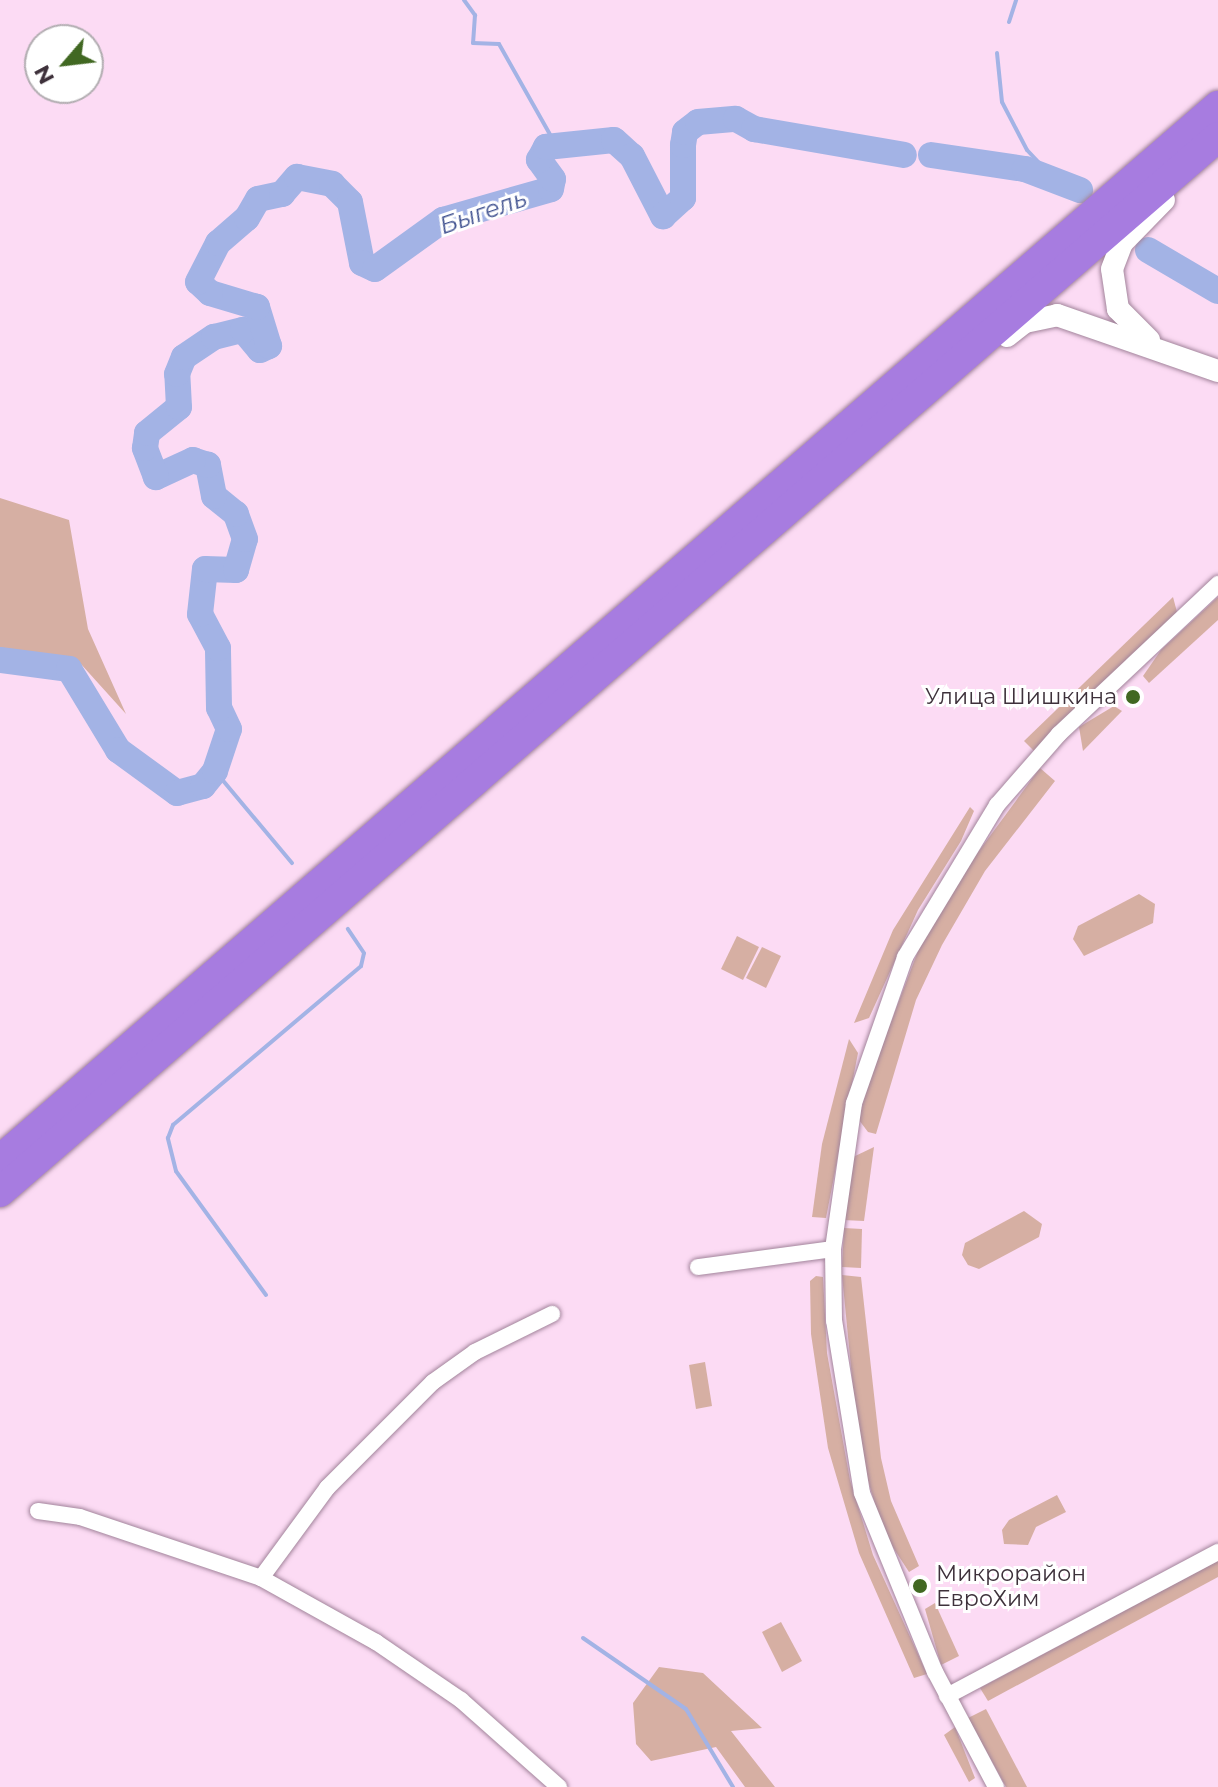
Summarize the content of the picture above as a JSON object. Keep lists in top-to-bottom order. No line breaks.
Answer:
{"water":["Быгель"],"places":["Улица Шишкина","Микрорайон ЕвроХим"],"north":"bottom left"}
